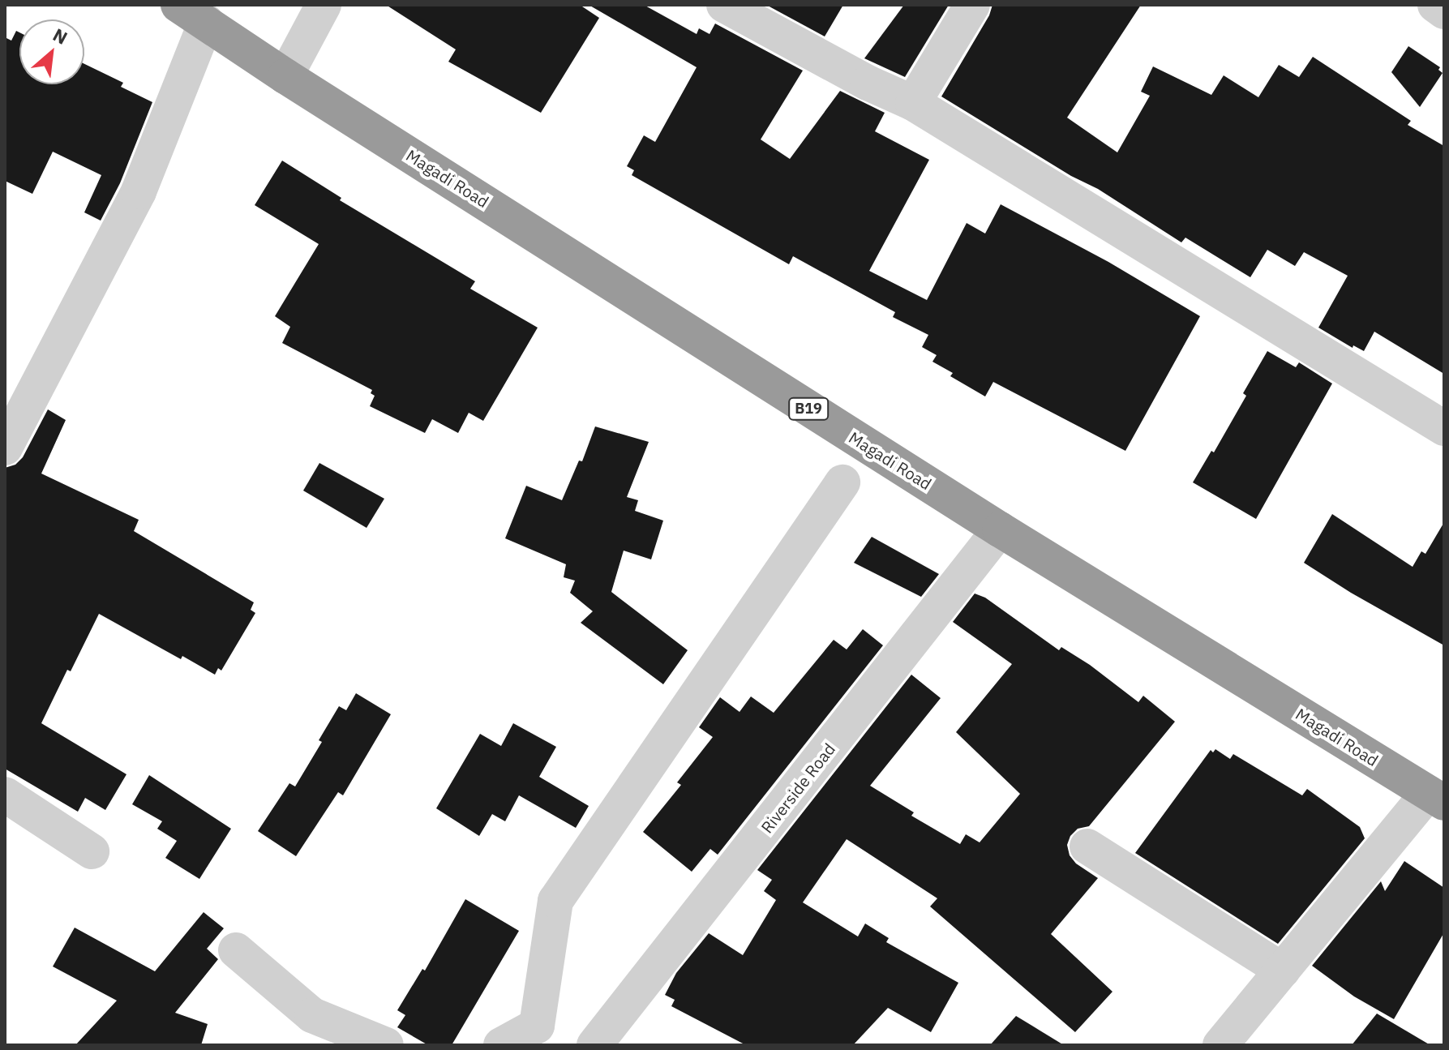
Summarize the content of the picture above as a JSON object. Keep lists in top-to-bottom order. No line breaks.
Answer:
{"streets":{"highway":["Magadi Road","B19"],"street":["Riverside Road"]},"crossings":[["Magadi Road","Riverside Road"]],"north":"top right"}
